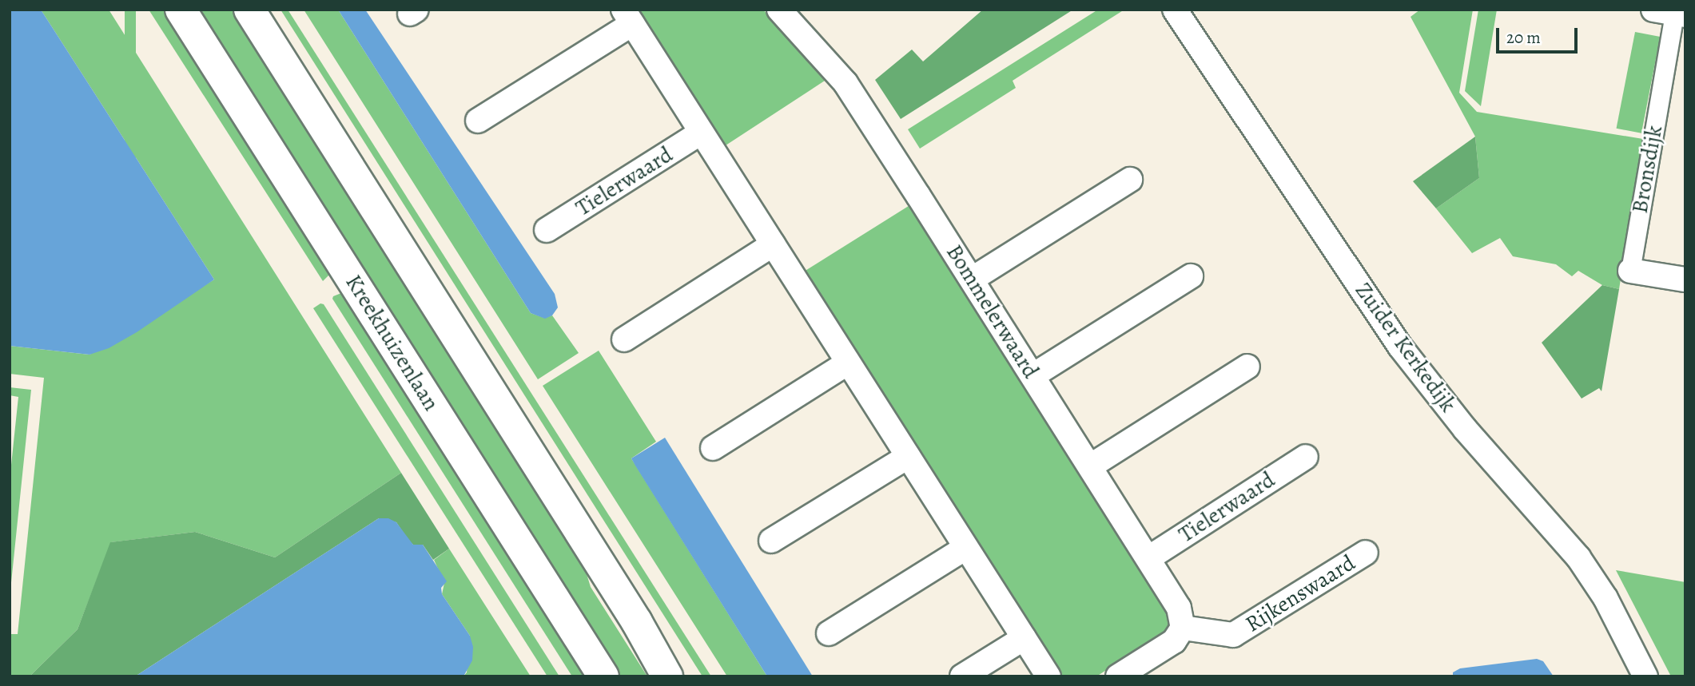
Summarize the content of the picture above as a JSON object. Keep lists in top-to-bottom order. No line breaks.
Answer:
{"streets":{"main road":["Kreekhuizenlaan"],"street":["Bronsdijk","Tielerwaard","Bommelerwaard","Zuider Kerkedijk","Rijkenswaard"]},"crossings":[["Tielerwaard","Bommelerwaard"],["Bommelerwaard","Rijkenswaard"]],"scale_bar":"20 m"}
